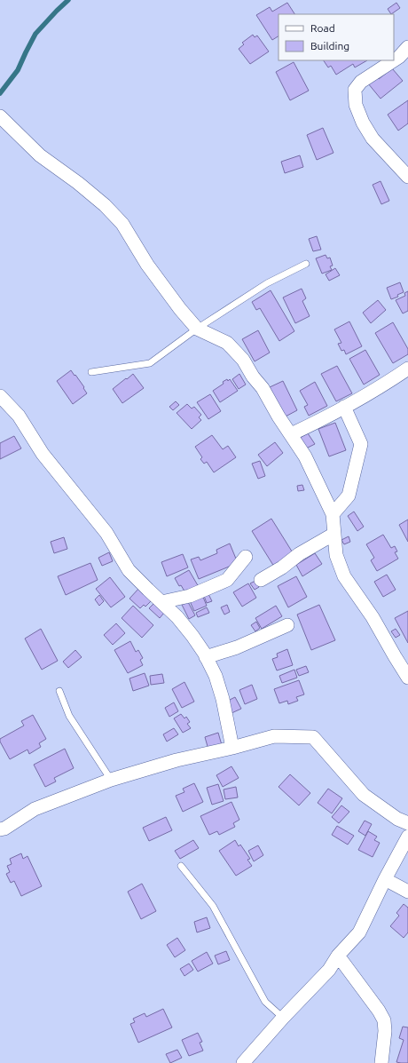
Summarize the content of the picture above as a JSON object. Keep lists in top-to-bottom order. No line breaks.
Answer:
{"legend":["Road","Building"]}
